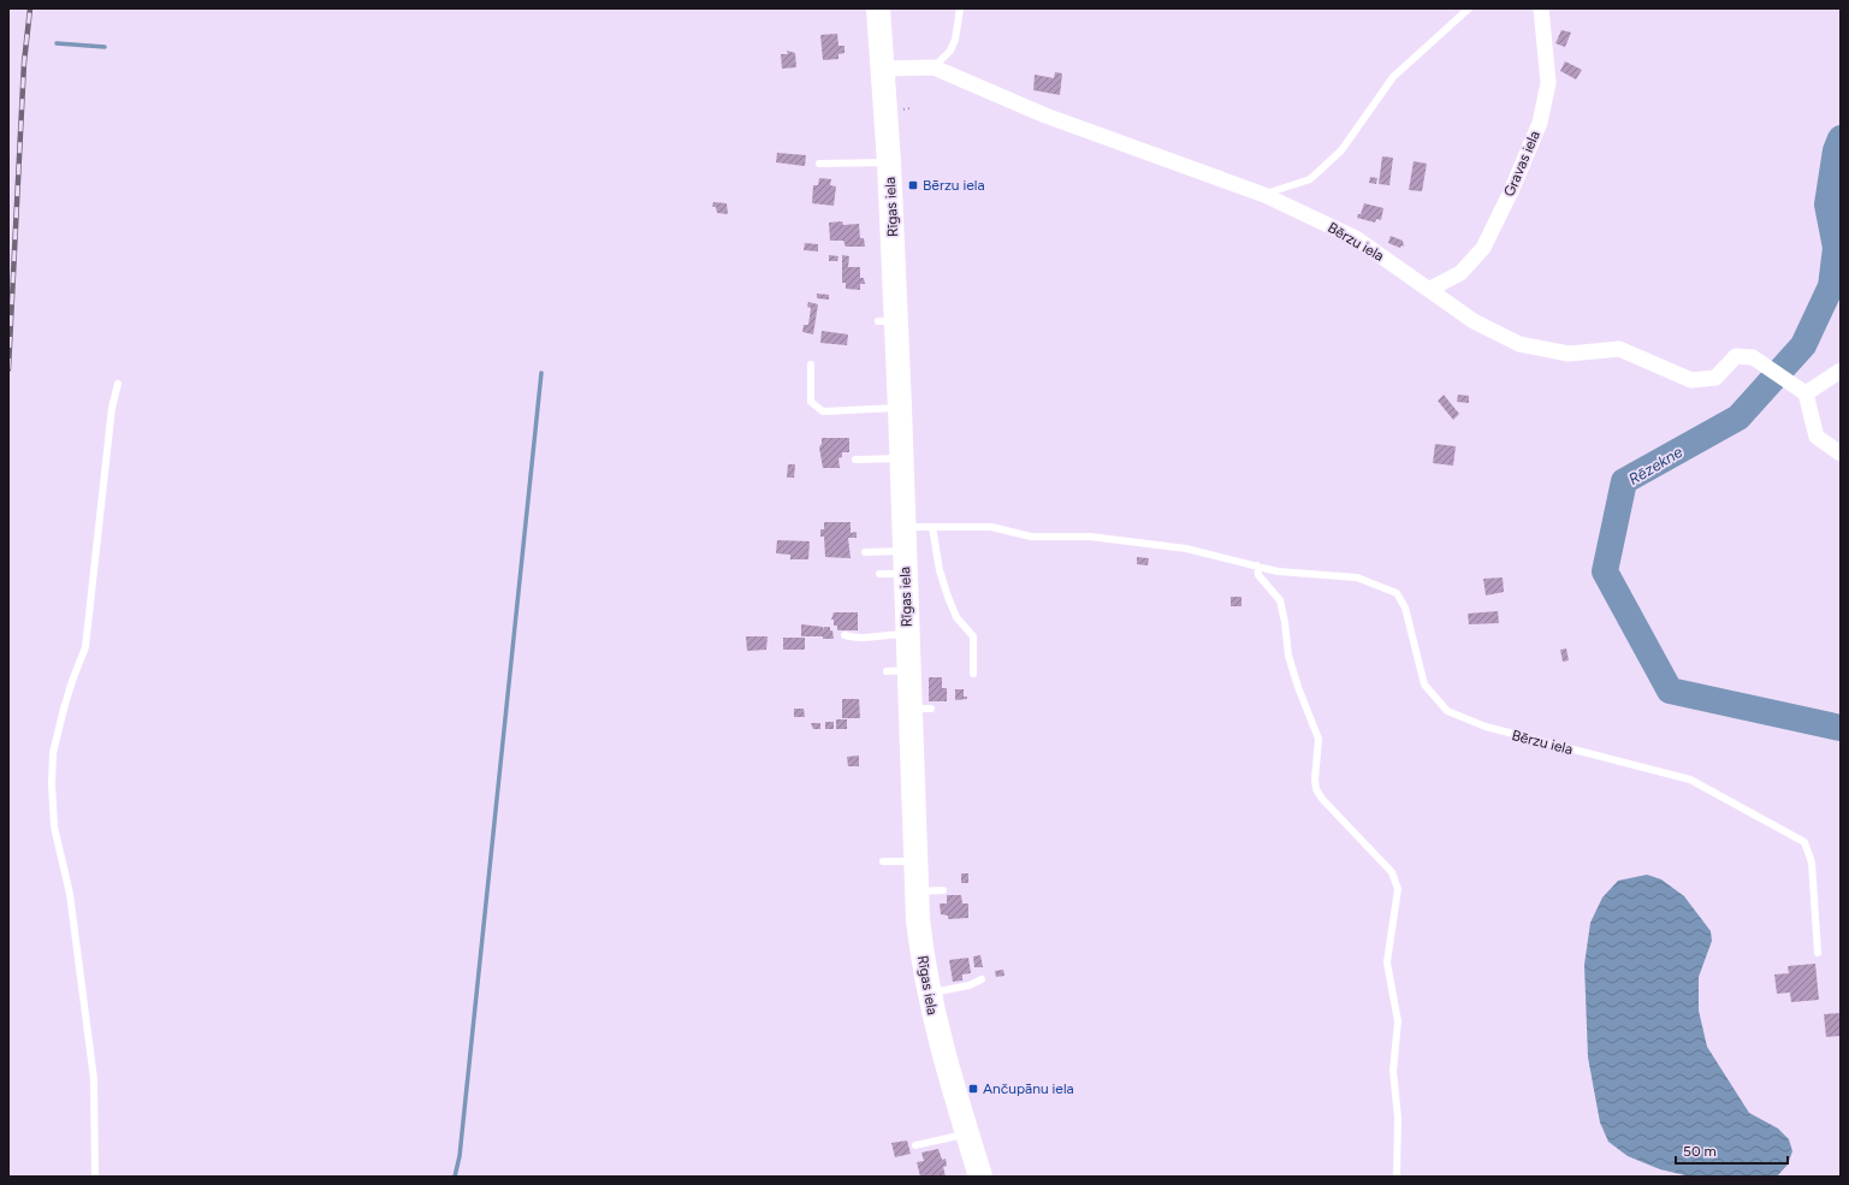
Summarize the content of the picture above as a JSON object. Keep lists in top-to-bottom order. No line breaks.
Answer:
{"streets":{"main road":["Rīgas iela"],"street":["Gravas iela","Bērzu iela"]},"crossings":[["Gravas iela","Bērzu iela"],["Rīgas iela","Bērzu iela"]],"water":["Rēzekne"],"places":{"transit":["Bērzu iela","Ančupānu iela"]},"scale_bar":"50 m"}
